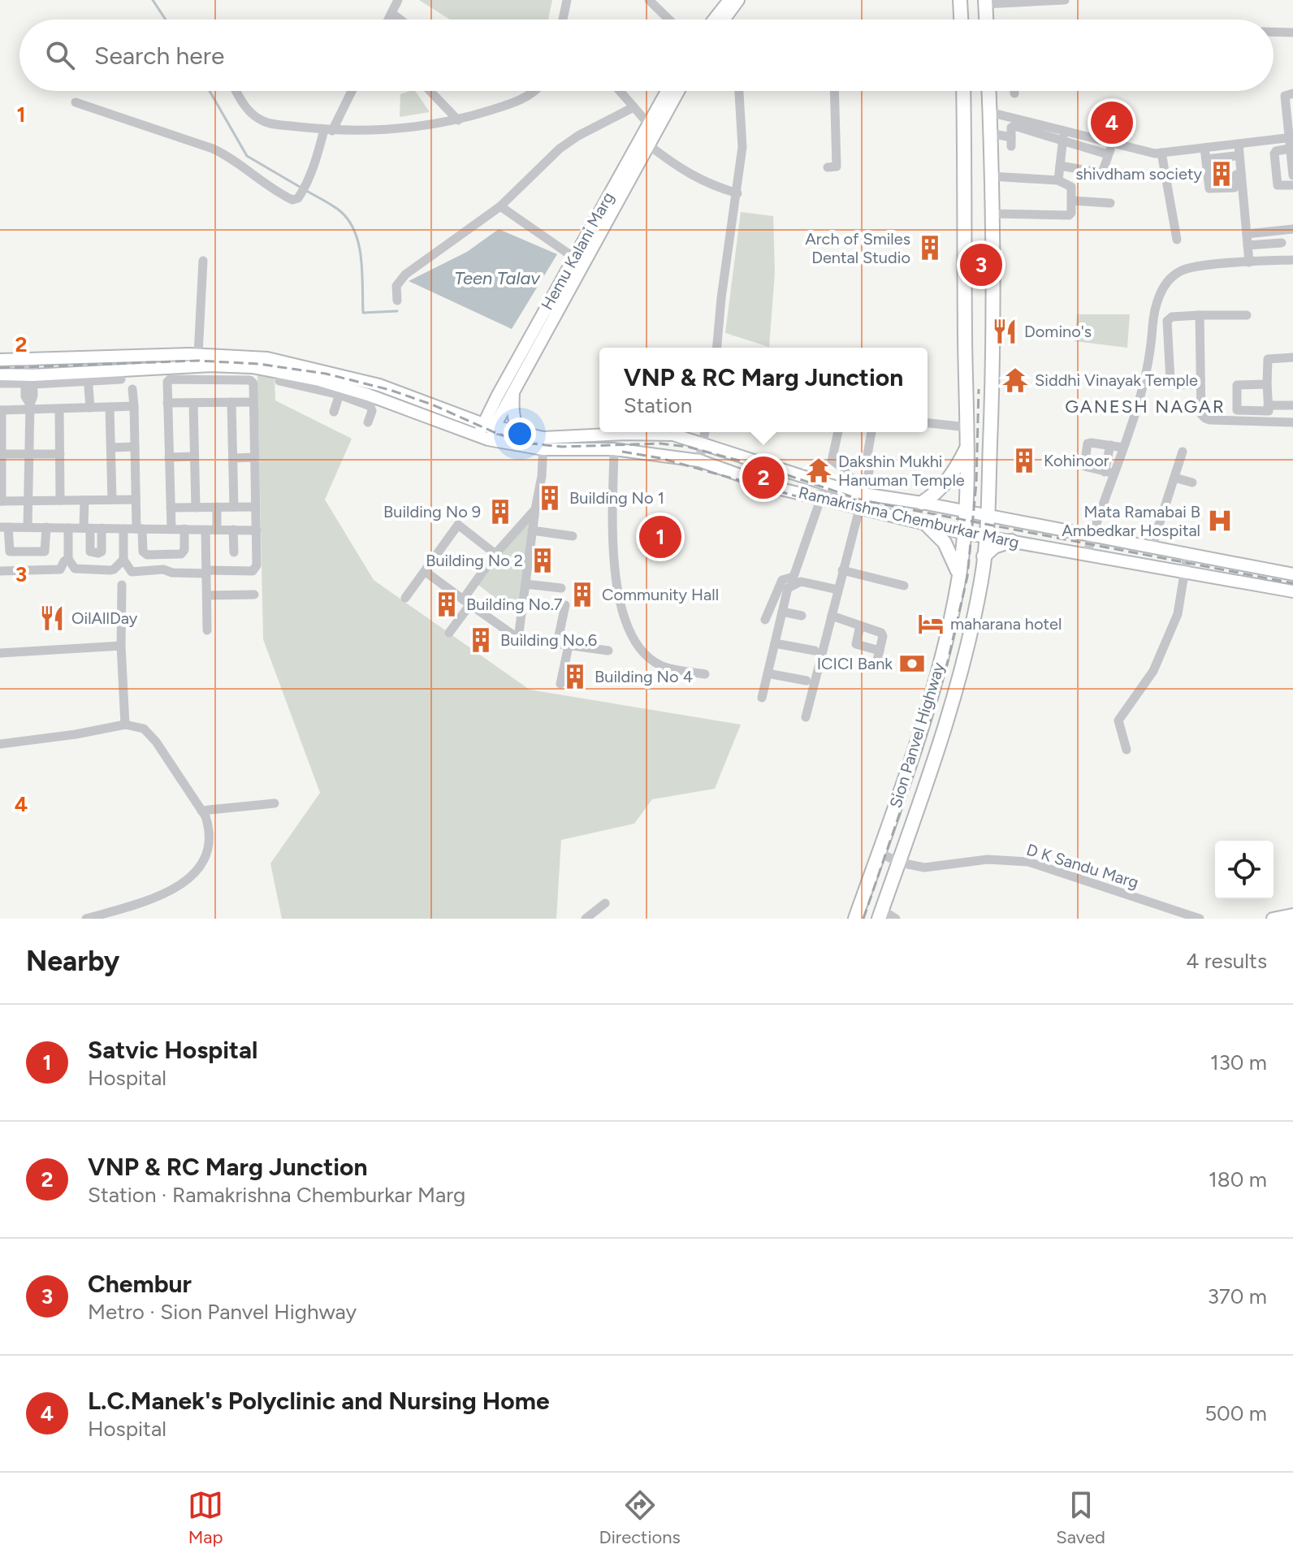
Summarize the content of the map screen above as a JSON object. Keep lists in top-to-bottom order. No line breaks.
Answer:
{"streets":{"highway":["Sion Panvel Highway"],"main road":["Hemu Kalani Marg","Ramakrishna Chemburkar Marg"],"street":["D K Sandu Marg"]},"crossings":[["Hemu Kalani Marg","Ramakrishna Chemburkar Marg"],["Ramakrishna Chemburkar Marg","Sion Panvel Highway"],["Sion Panvel Highway","D K Sandu Marg"]],"districts":["GANESH NAGAR"],"water":["Teen Talav"],"places":{"building":["shivdham society","Arch of Smiles Dental Studio","Kohinoor","Building No 1","Building No 9","Building No 2","Community Hall","Building No.7","Building No.6","Building No 4"],"restaurant":["Domino's","OilAllDay"],"temple":["Siddhi Vinayak Temple","Dakshin Mukhi Hanuman Temple"],"hospital":["Mata Ramabai B Ambedkar Hospital"],"hotel":["maharana hotel"],"bank":["ICICI Bank"]},"page":{"search":"Search here","pins":["4","3","2","1"],"popup":["VNP & RC Marg Junction","Station"],"heading":["Nearby","4 results"],"list":[{"mark":"1","name":"Satvic Hospital","note":"Hospital","value":"130 m"},{"mark":"2","name":"VNP & RC Marg Junction","note":"Station · Ramakrishna Chemburkar Marg","value":"180 m"},{"mark":"3","name":"Chembur","note":"Metro · Sion Panvel Highway","value":"370 m"},{"mark":"4","name":"L.C.Manek's Polyclinic and Nursing Home","note":"Hospital","value":"500 m"}],"nav":["Map","Directions","Saved"]},"grid":{"rows":["1","2","3","4"]}}
